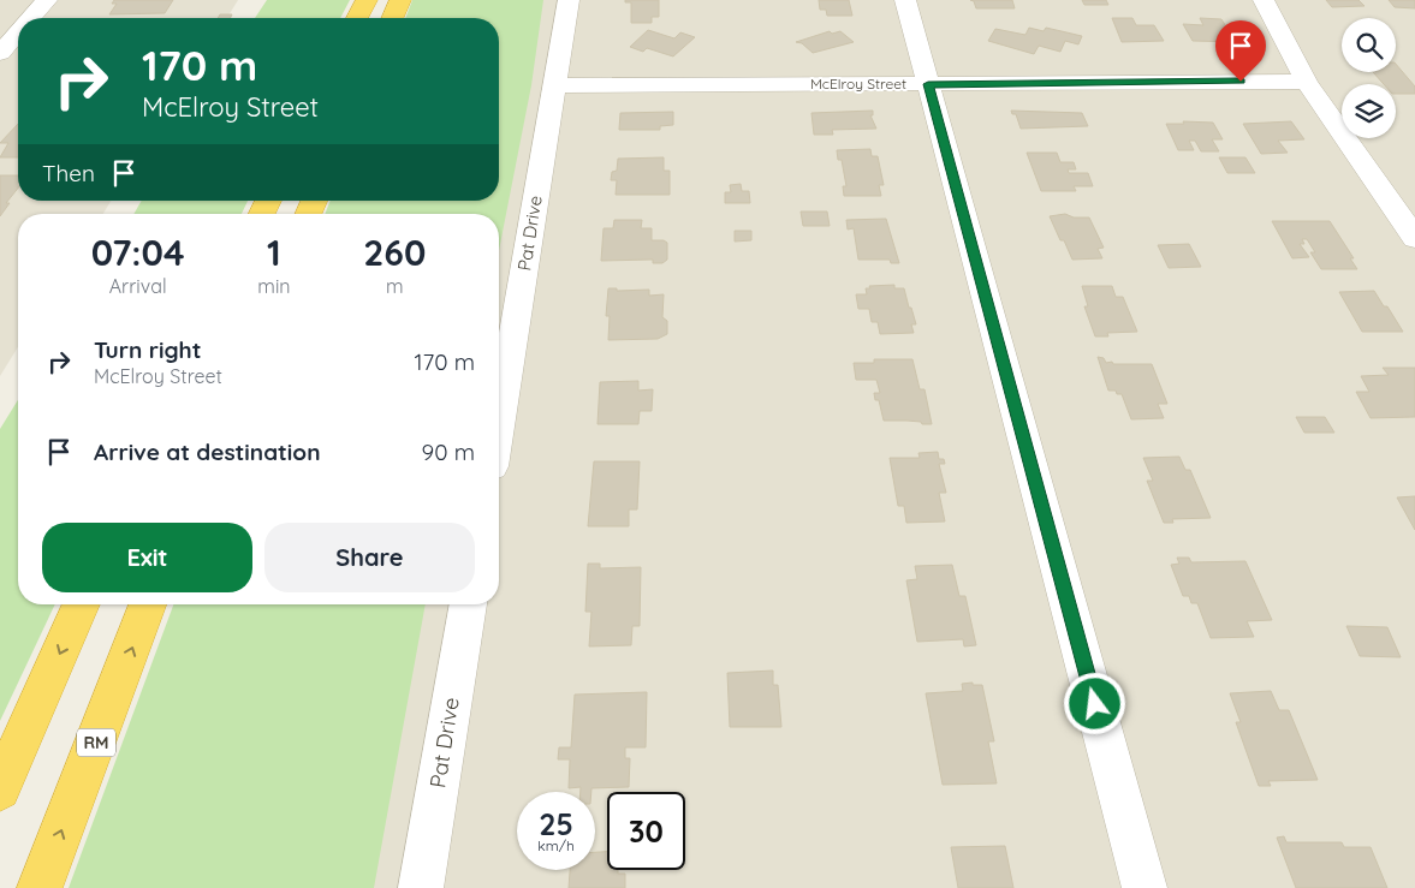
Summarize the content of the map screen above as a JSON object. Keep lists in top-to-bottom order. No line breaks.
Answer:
{"streets":{"highway":["RM"],"street":["McElroy Street","Pat Drive"]},"crossings":[["McElroy Street","Pat Drive"]],"page":{"turn":["170 m","McElroy Street"],"then":"Then","eta":["07:04","Arrival","1","min","260","m"],"list":[{"name":"Turn right","note":"McElroy Street","value":"170 m"},{"name":"Arrive at destination","value":"90 m"}],"buttons":["Exit","Share"],"speed":"25 km/h","limit":"30"}}
